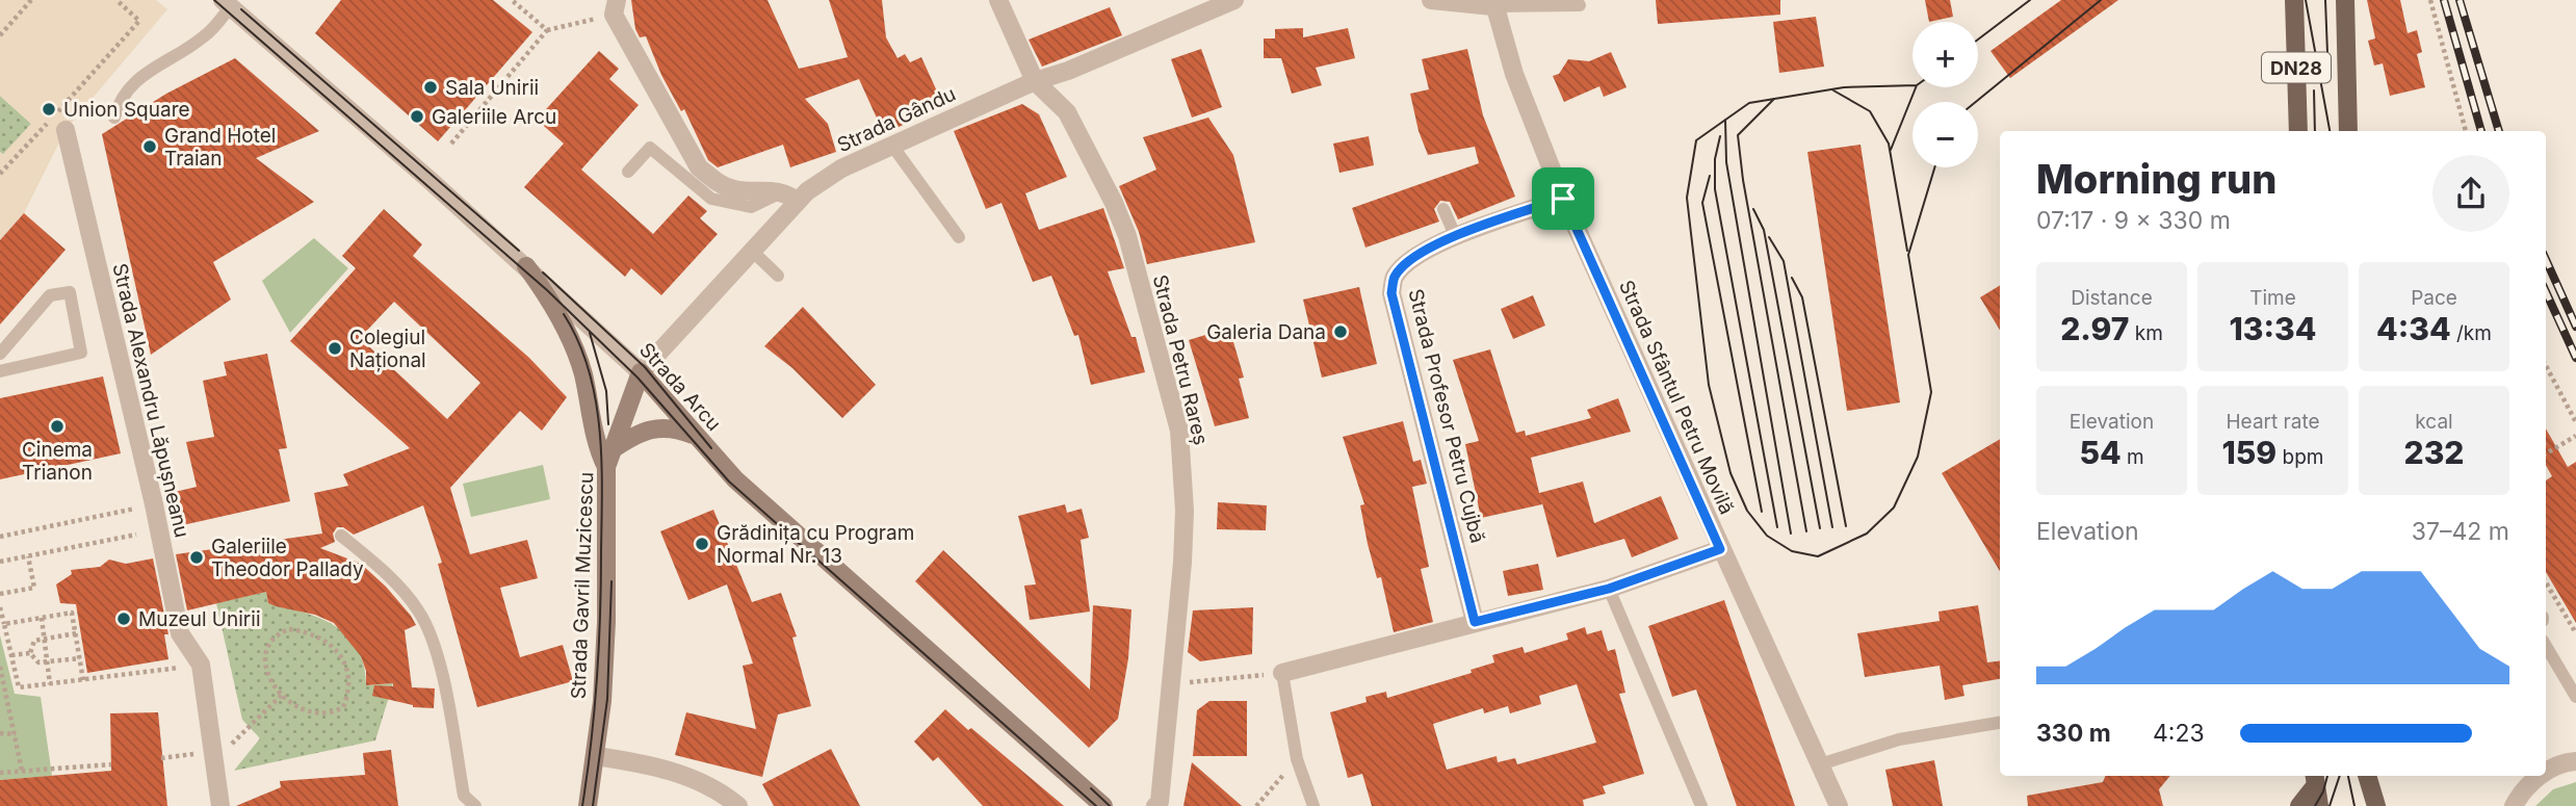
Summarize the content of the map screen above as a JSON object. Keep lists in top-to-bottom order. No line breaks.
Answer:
{"streets":{"main road":["DN28","Strada Arcu","Strada Gavril Muzicescu"],"street":["Strada Gându","Strada Petru Rareș","Strada Sfântul Petru Movilă","Strada Alexandru Lăpușneanu","Strada Profesor Petru Cujbă"]},"crossings":[["Strada Gându","Strada Petru Rareș"],["Strada Gându","Strada Arcu"],["Strada Gându","Strada Gavril Muzicescu"],["Strada Arcu","Strada Gavril Muzicescu"],["Strada Sfântul Petru Movilă","Strada Profesor Petru Cujbă"]],"places":["Sala Unirii","Union Square","Galeriile Arcu","Grand Hotel Traian","Galeria Dana","Colegiul Național","Cinema Trianon","Grădinița cu Program Normal Nr. 13","Galeriile Theodor Pallady","Muzeul Unirii"],"page":{"map_buttons":["+","−"],"heading":["Morning run","07:17 · 9 × 330 m"],"stats":[["Distance","2.97 km"],["Time","13:34"],["Pace","4:34 /km"],["Elevation","54 m"],["Heart rate","159 bpm"],["kcal","232"]],"chart":["Elevation","37–42 m"],"list":[{"name":"330 m","note":"4:23"}]}}
